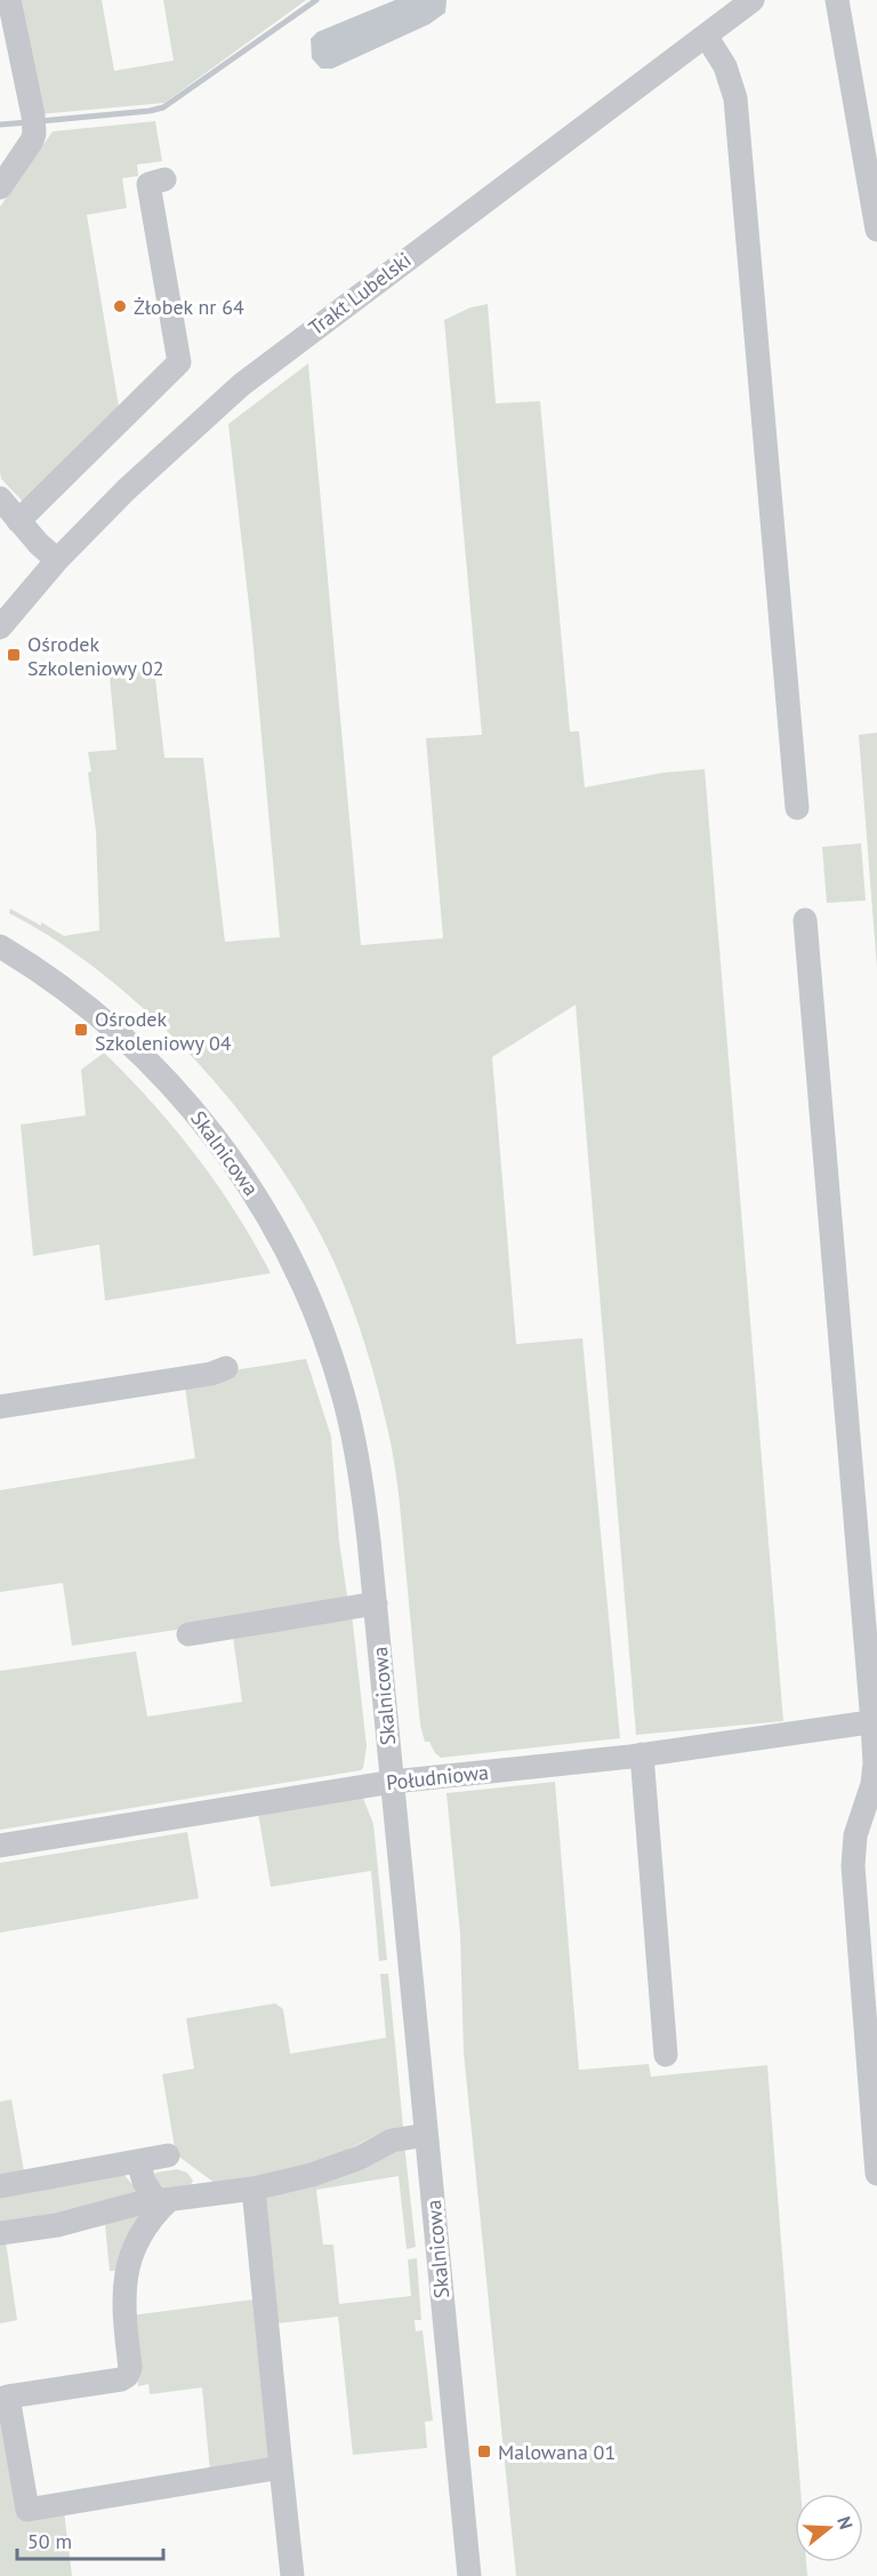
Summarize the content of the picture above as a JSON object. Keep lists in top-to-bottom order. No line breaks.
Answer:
{"streets":{"street":["Trakt Lubelski","Skalnicowa","Południowa"]},"crossings":[["Skalnicowa","Południowa"]],"places":{"other":["Żłobek nr 64"],"transit":["Ośrodek Szkoleniowy 02","Ośrodek Szkoleniowy 04","Malowana 01"]},"scale_bar":"50 m","north":"right"}
